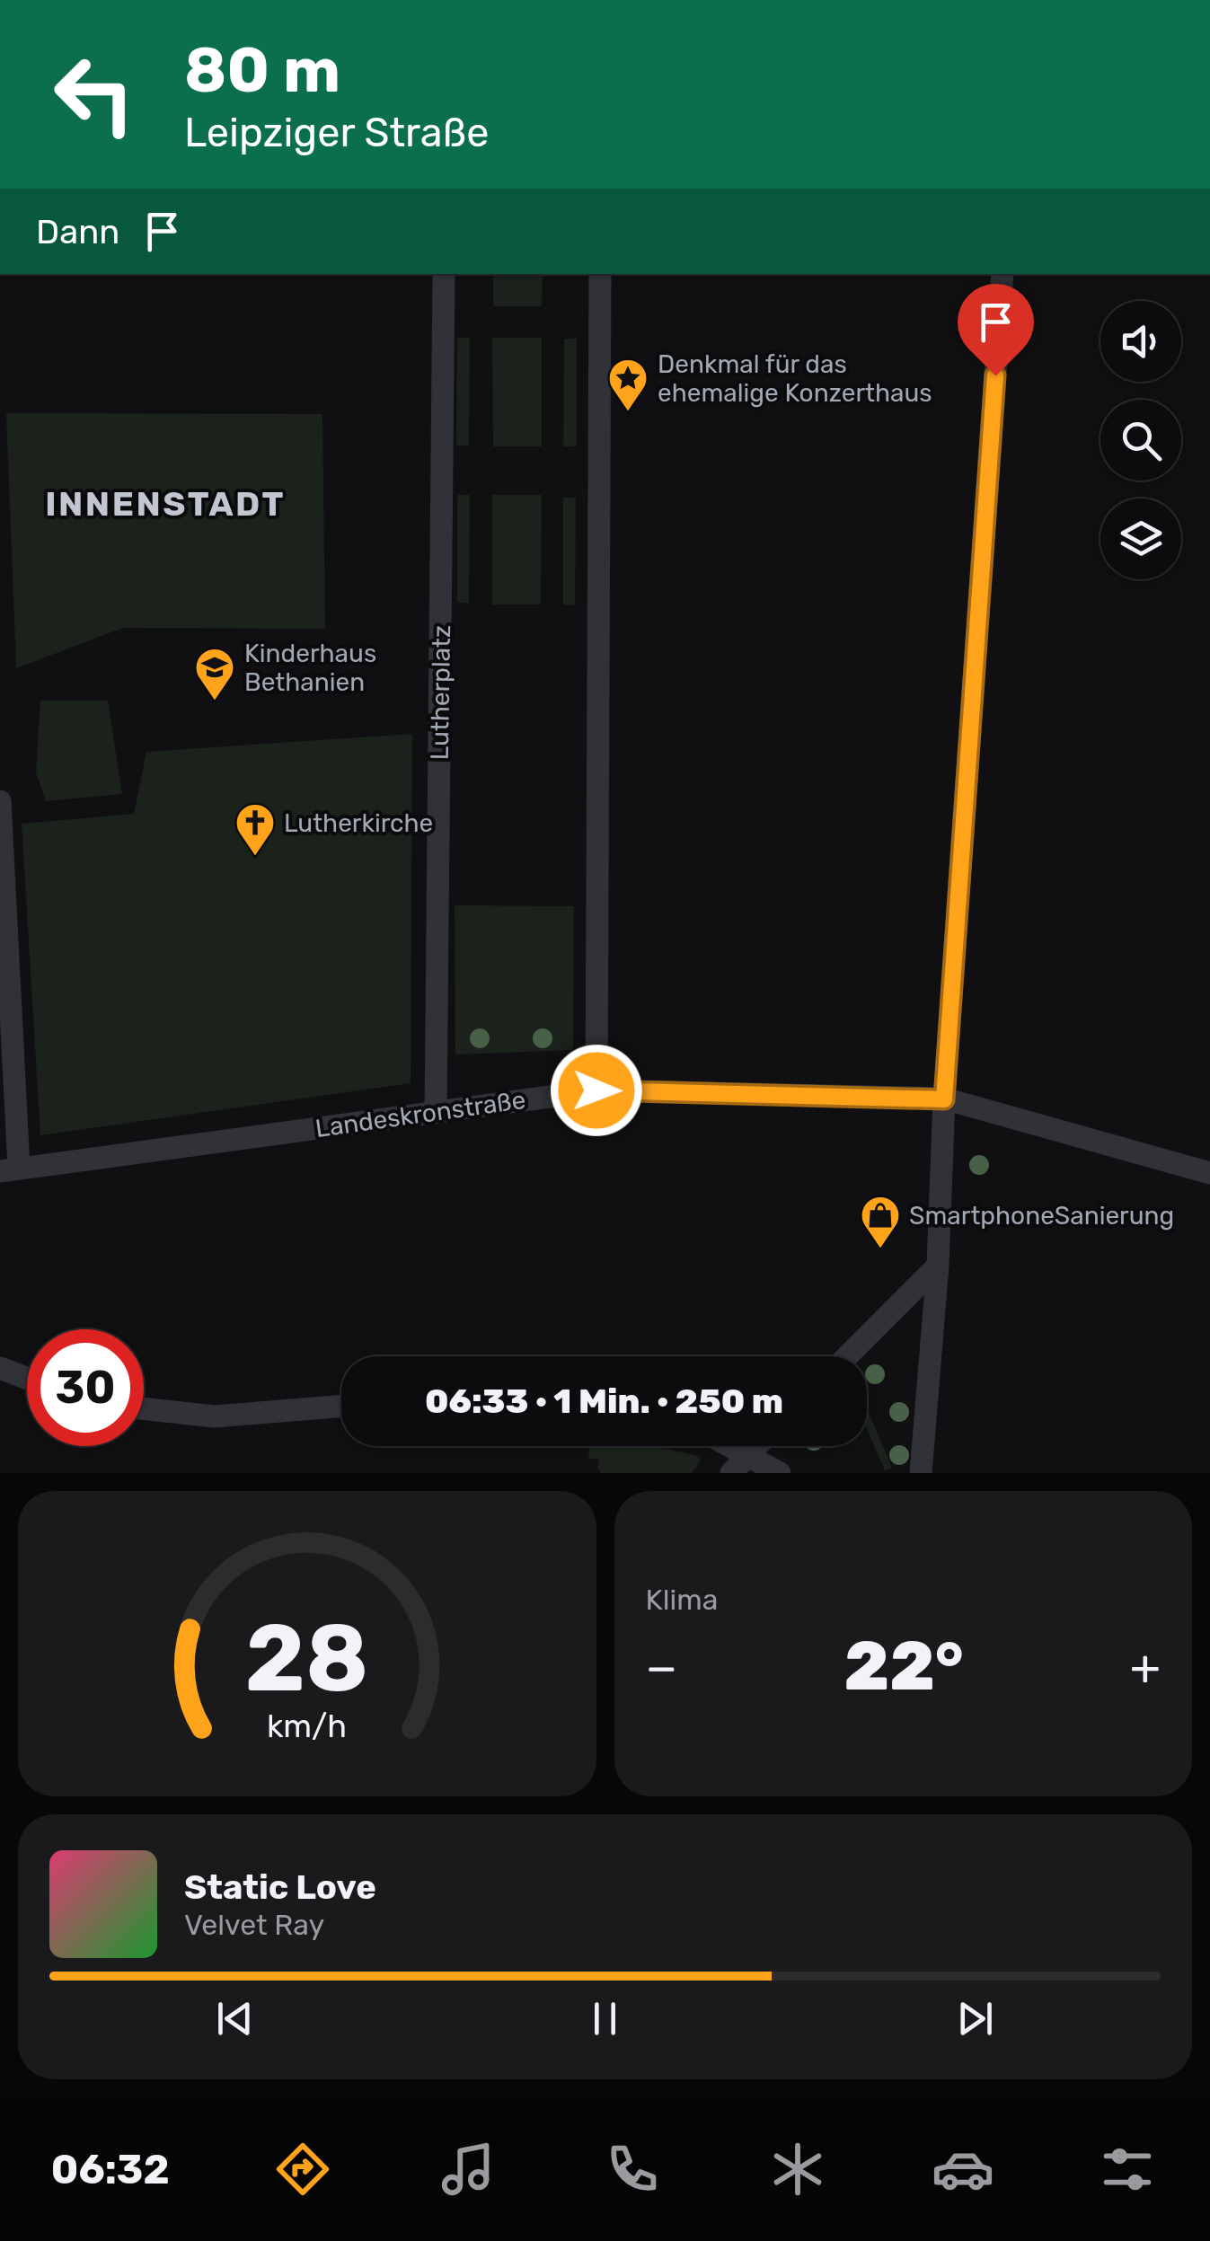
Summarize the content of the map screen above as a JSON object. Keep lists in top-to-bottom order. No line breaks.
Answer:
{"streets":{"street":["Lutherplatz","Landeskronstraße"]},"crossings":[["Lutherplatz","Landeskronstraße"]],"districts":["INNENSTADT"],"places":{"place":["Denkmal für das ehemalige Konzerthaus"],"school or university":["Kinderhaus Bethanien"],"church":["Lutherkirche"],"shop":["SmartphoneSanierung"]},"page":{"turn":["80 m","Leipziger Straße"],"then":"Dann","limit":"30","trip":"06:33 · 1 Min. · 250 m","tile":"Klima","heat":["−","22°","+"],"song":["Static Love","Velvet Ray"],"tabs":"06:32","gauge":["28","km/h"]}}
